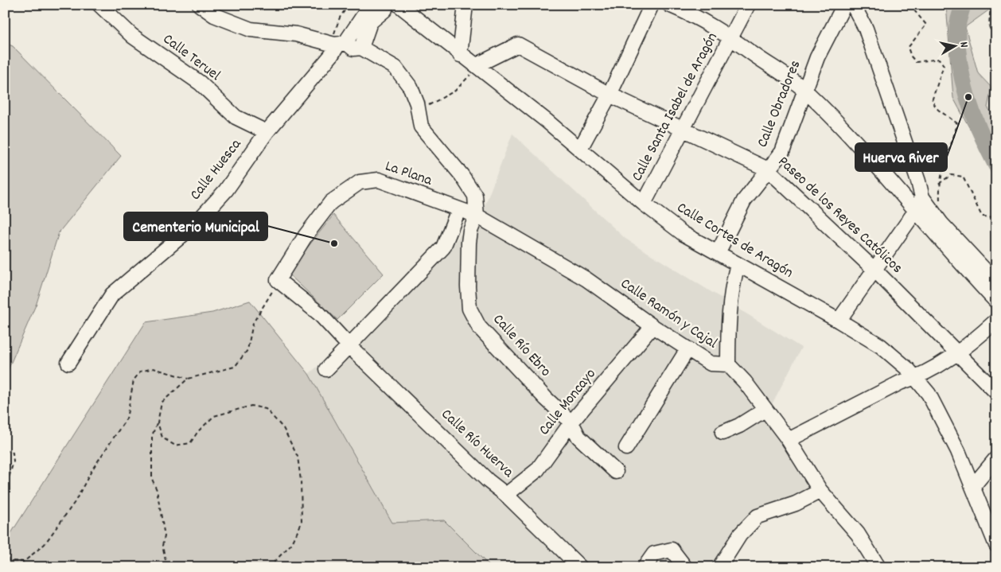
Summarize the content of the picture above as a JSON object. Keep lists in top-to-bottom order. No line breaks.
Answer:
{"streets":{"street":["Calle Teruel","Calle Obradores","Calle Santa Isabel de Aragón","Calle Huesca","La Plana","Paseo de los Reyes Católicos","Calle Cortes de Aragón","Calle Ramón y Cajal","Calle Río Ebro","Calle Moncayo","Calle Río Huerva"]},"crossings":[["Calle Teruel","Calle Huesca"],["Calle Obradores","Paseo de los Reyes Católicos"],["Calle Obradores","Calle Cortes de Aragón"],["Calle Santa Isabel de Aragón","Paseo de los Reyes Católicos"],["Calle Santa Isabel de Aragón","Calle Cortes de Aragón"],["La Plana","Calle Ramón y Cajal"],["La Plana","Calle Río Ebro"],["La Plana","Calle Río Huerva"],["Paseo de los Reyes Católicos","Calle Cortes de Aragón"],["Calle Ramón y Cajal","Calle Río Ebro"],["Calle Ramón y Cajal","Calle Moncayo"],["Calle Río Ebro","Calle Moncayo"],["Calle Moncayo","Calle Río Huerva"]],"places":["Huerva River","Cementerio Municipal"],"north":"right"}
